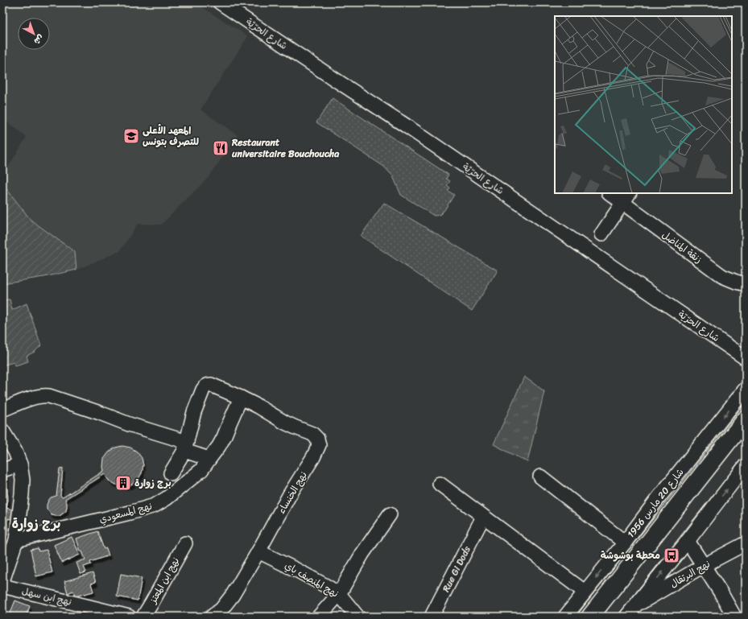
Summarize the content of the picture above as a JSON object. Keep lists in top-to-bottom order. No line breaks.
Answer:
{"streets":{"main road":["شارع 20 مارس 1956"],"street":["شارع الحرّيّة","زنقة المناضل","نهج الخنساء","نهج المسعودي","Rue Gi Dods","نهج البرتقال","نهج المنصف باي","نهج ابن المعتز","نهج ابن سهل"]},"crossings":[["نهج الخنساء","نهج المسعودي"],["نهج الخنساء","نهج المنصف باي"]],"districts":["برج زوارة"],"places":{"school or university":["المعهد الأعلى للتصرف بتونس"],"restaurant":["Restaurant universitaire Bouchoucha"],"building":["برج زوارة"],"bus stop":["محطة بوشوشة"]},"north":"bottom right"}
